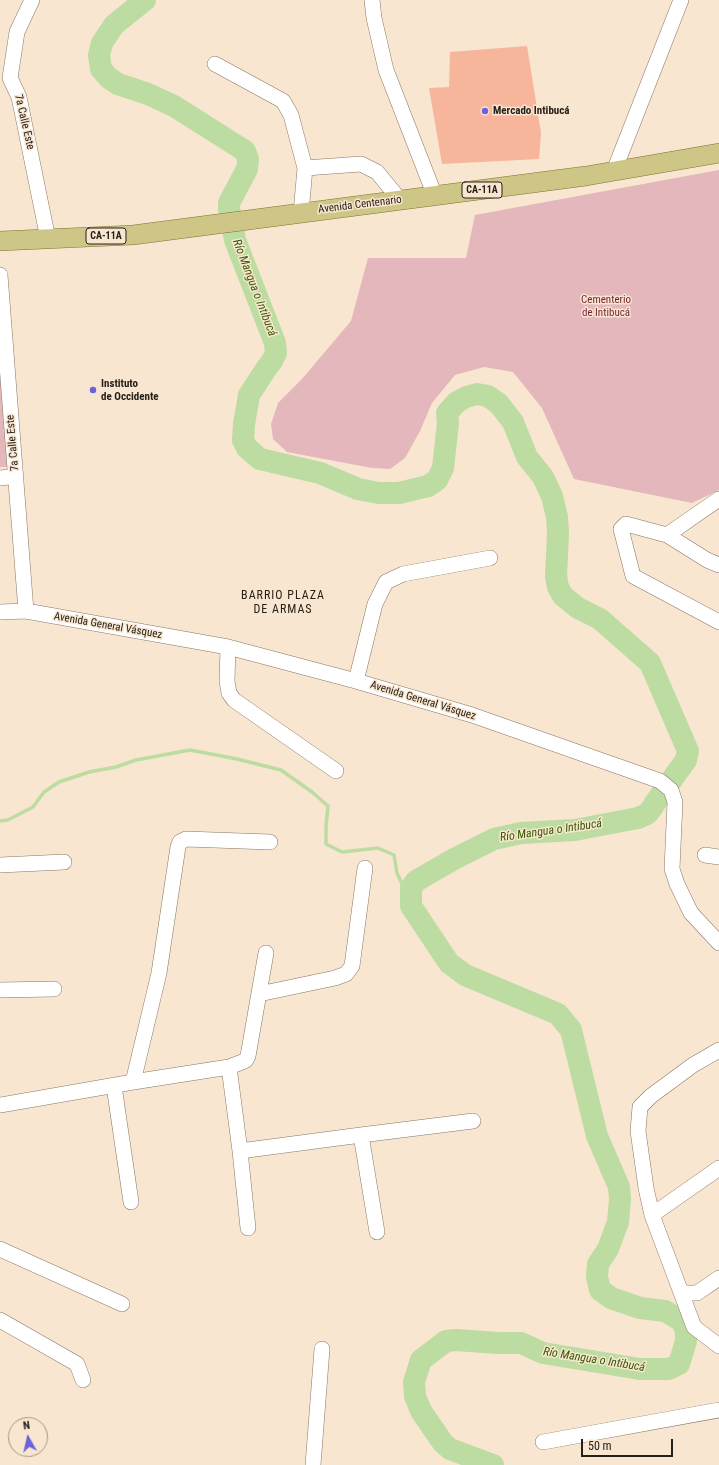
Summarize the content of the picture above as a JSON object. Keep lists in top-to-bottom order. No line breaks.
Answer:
{"streets":{"main road":["CA-11A","Avenida Centenario"],"street":["7a Calle Este","Avenida General Vásquez"]},"crossings":[["7a Calle Este","Avenida Centenario"],["7a Calle Este","Avenida General Vásquez"]],"districts":["BARRIO PLAZA DE ARMAS"],"water":["Río Mangua o Intibucá"],"parks":["Cementerio de Intibucá"],"places":["Mercado Intibucá","Instituto de Occidente"],"scale_bar":"50 m","north":"top"}
